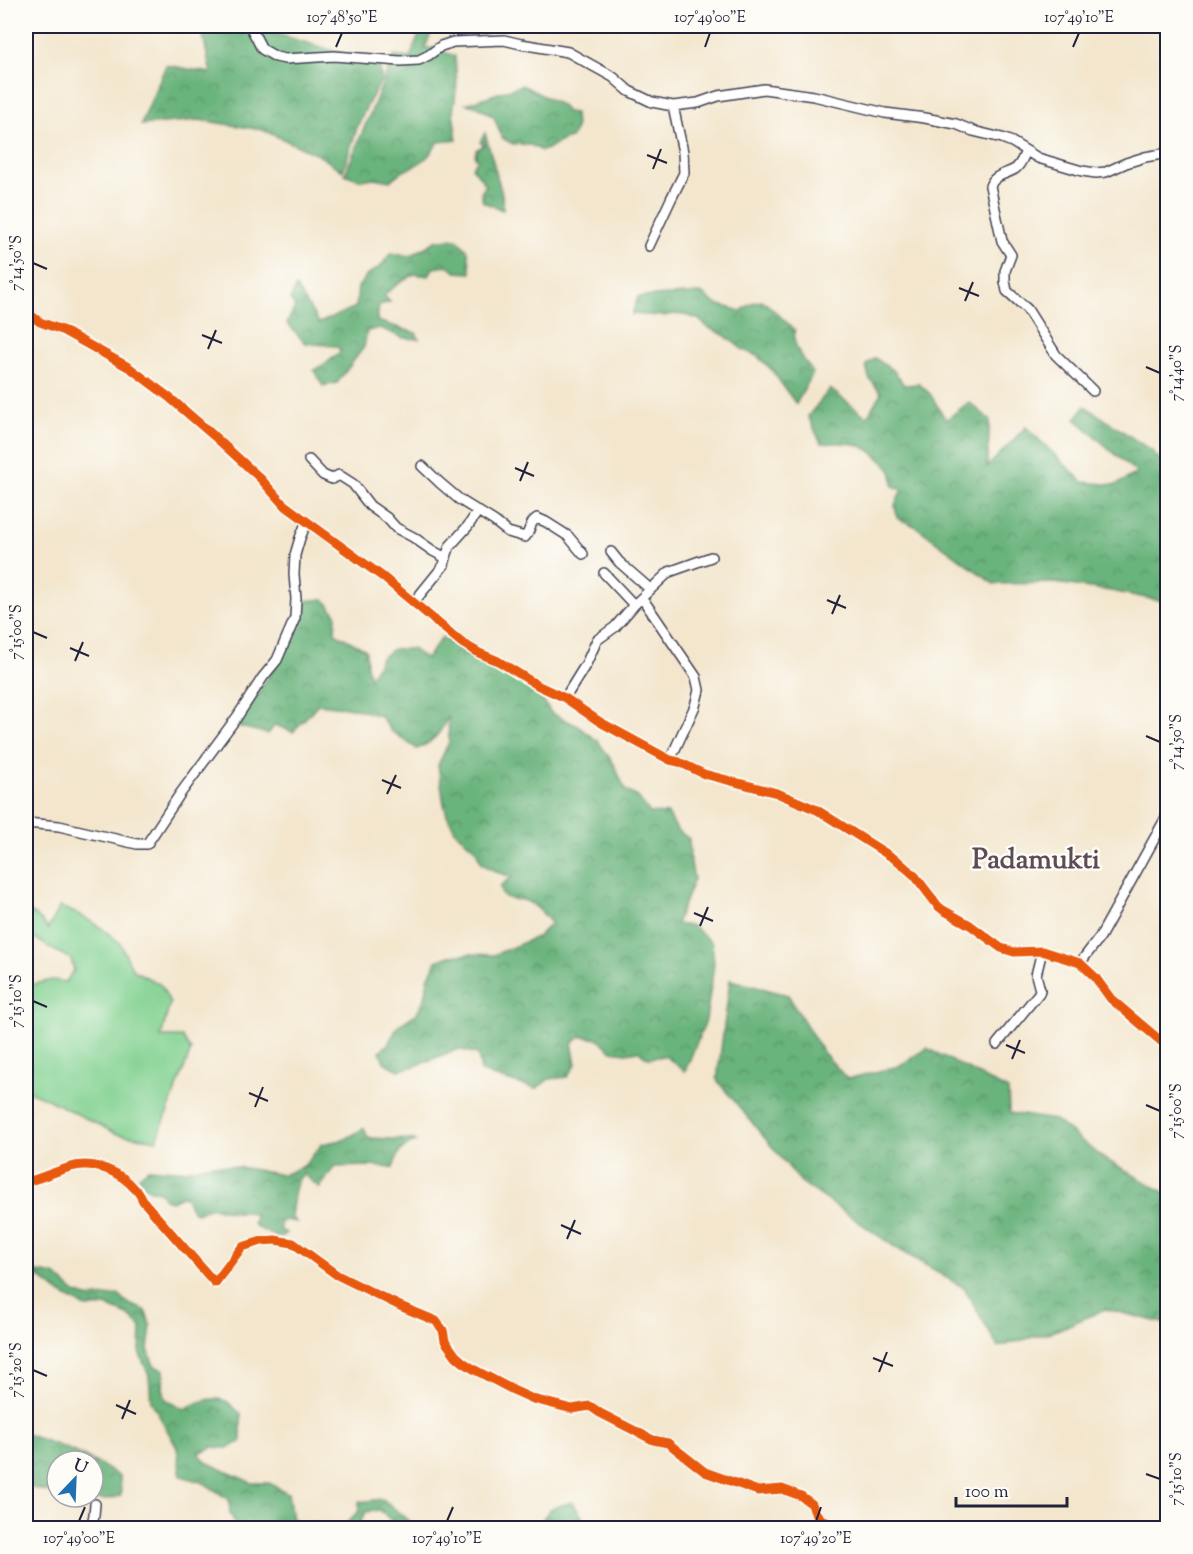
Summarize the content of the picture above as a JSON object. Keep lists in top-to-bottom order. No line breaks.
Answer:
{"districts":["Padamukti"],"scale_bar":"100 m","north":"top right","coordinates":["107°48'50\"E","107°49'00\"E","107°49'10\"E","7°14'50\"S","7°14'40\"S","7°15'00\"S","7°15'10\"S","7°15'20\"S","107°49'20\"E"]}
